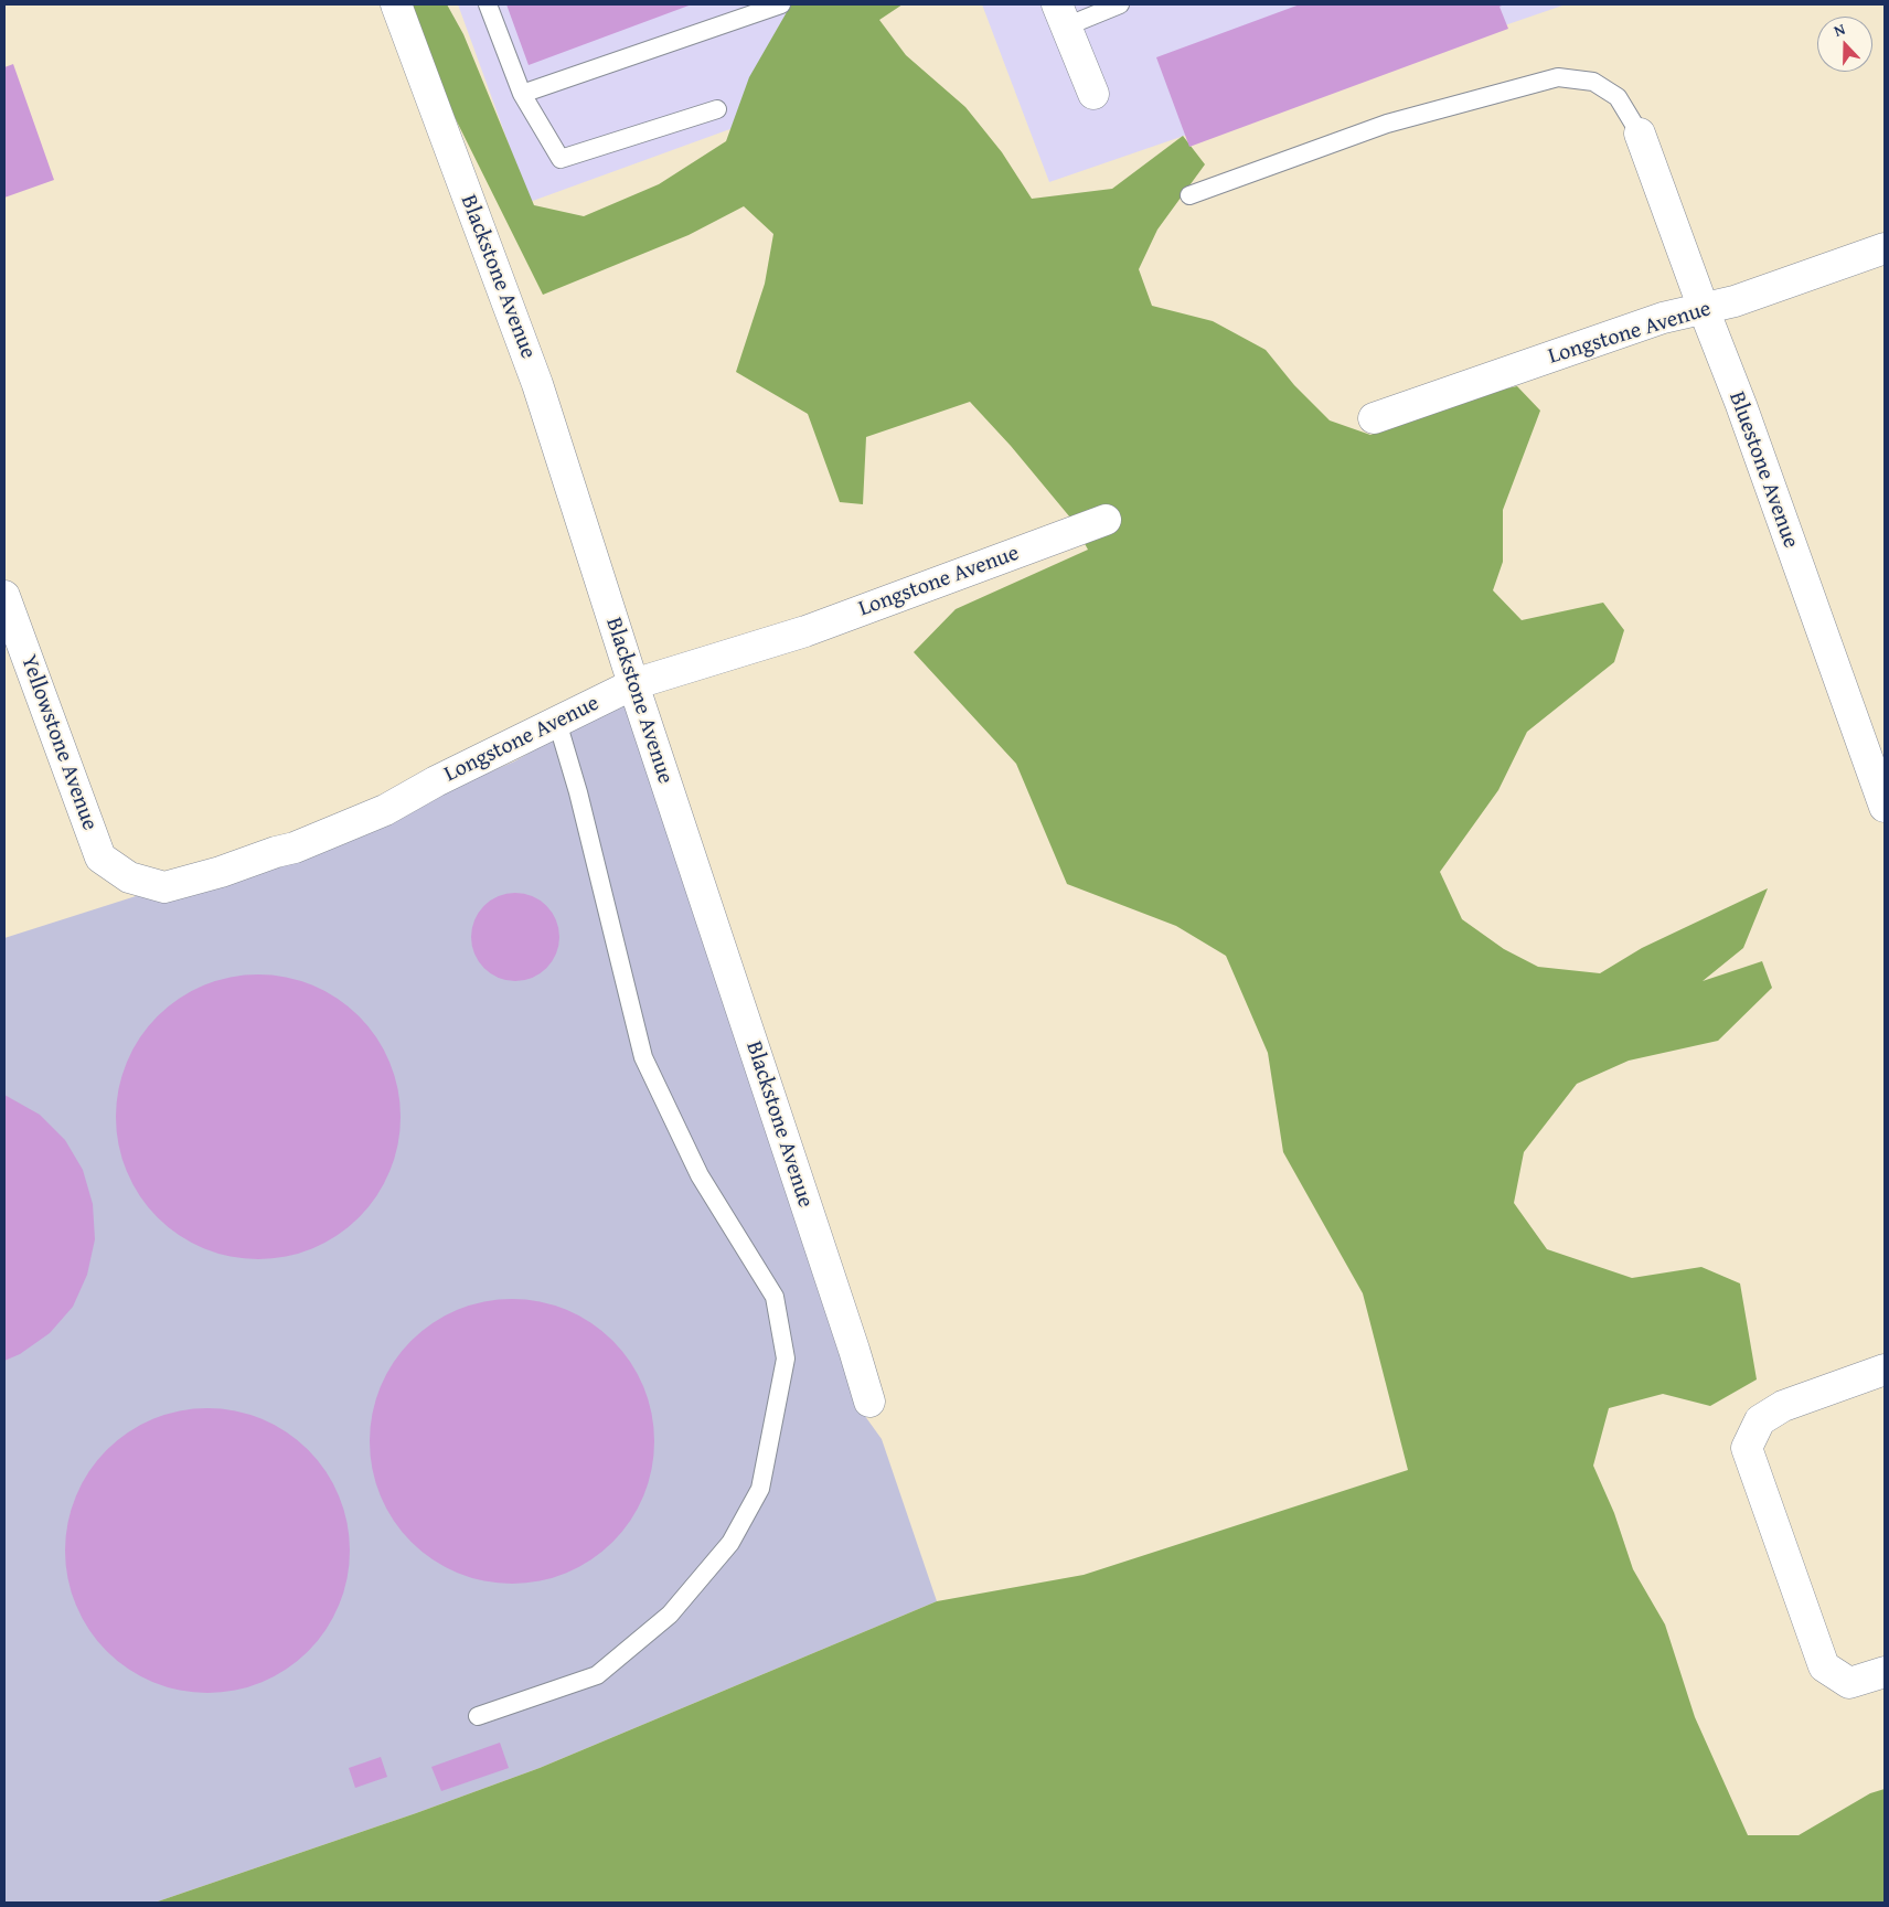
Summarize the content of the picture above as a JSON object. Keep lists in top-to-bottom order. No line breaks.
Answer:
{"streets":{"street":["Blackstone Avenue","Longstone Avenue","Bluestone Avenue","Yellowstone Avenue"]},"crossings":[["Blackstone Avenue","Longstone Avenue"],["Longstone Avenue","Bluestone Avenue"],["Longstone Avenue","Yellowstone Avenue"]],"north":"top"}
